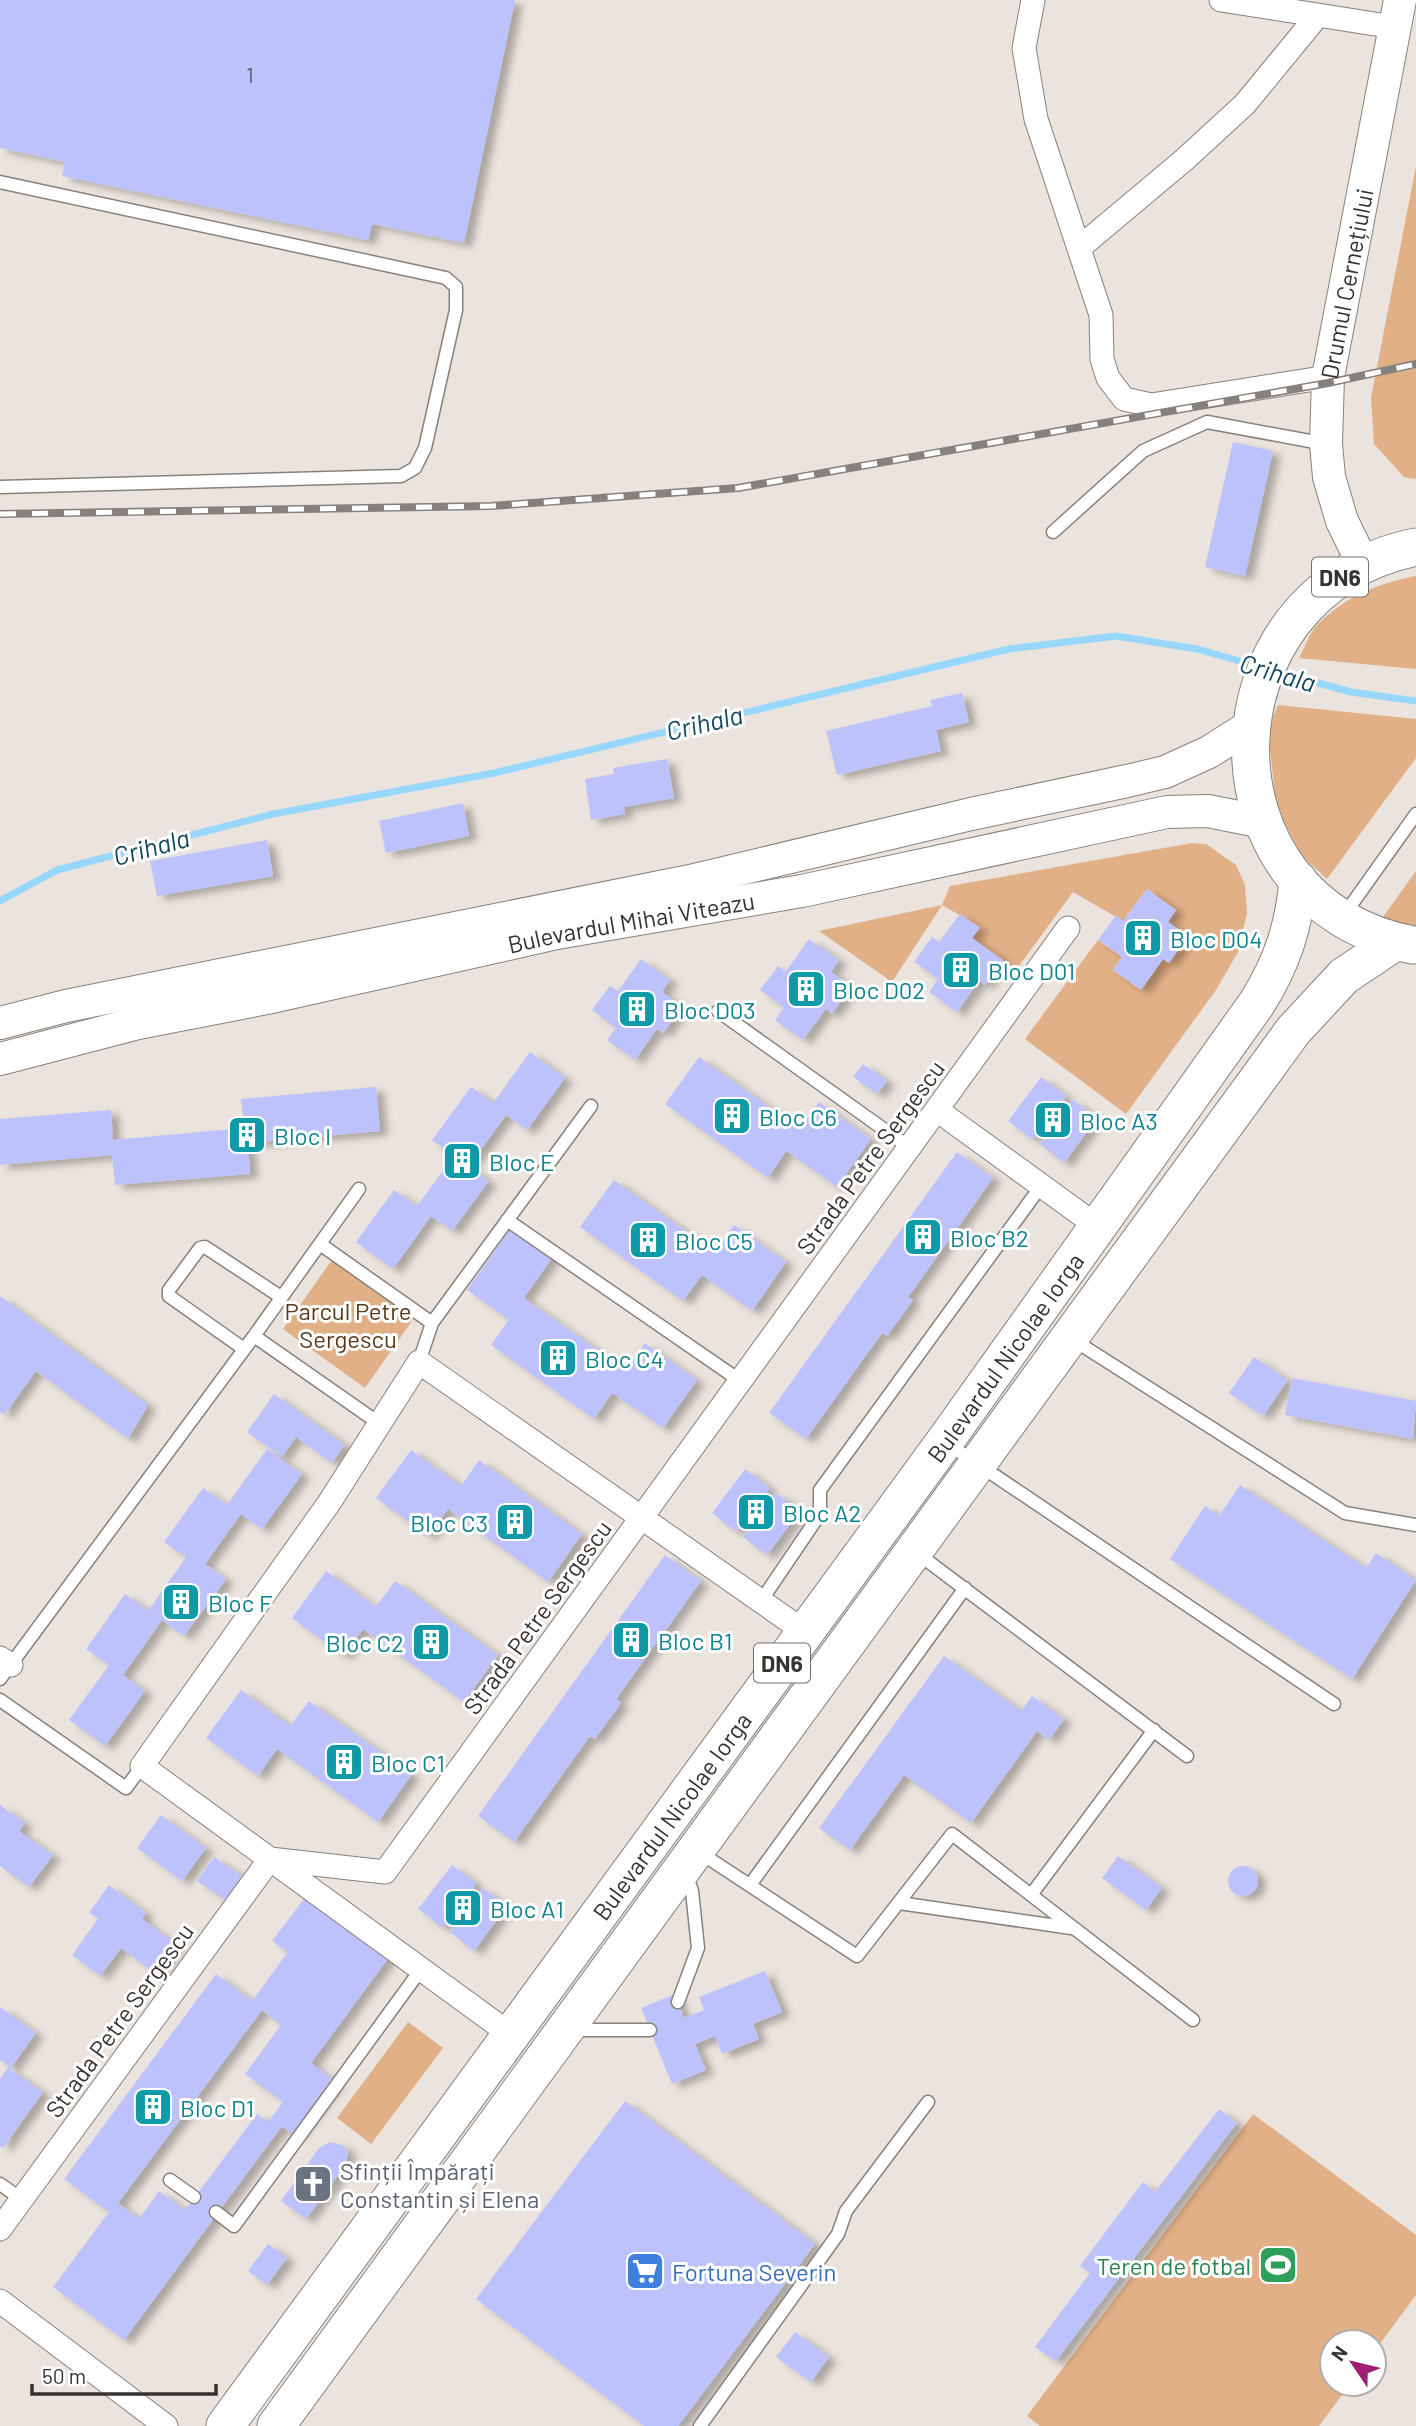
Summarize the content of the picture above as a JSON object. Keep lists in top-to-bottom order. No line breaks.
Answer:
{"streets":{"main road":["Drumul Cernețiului","DN6","Bulevardul Mihai Viteazu","Bulevardul Nicolae Iorga"],"street":["Strada Petre Sergescu"]},"crossings":[["Drumul Cernețiului","DN6"],["DN6","Bulevardul Mihai Viteazu"],["DN6","Bulevardul Nicolae Iorga"]],"water":["Crihala"],"parks":["Parcul Petre Sergescu"],"places":{"building":["Bloc D04","Bloc D01","Bloc D02","Bloc D03","Bloc C6","Bloc A3","Bloc I","Bloc E","Bloc B2","Bloc C5","Bloc C4","Bloc A2","Bloc C3","Bloc F","Bloc B1","Bloc C2","Bloc C1","Bloc A1","Bloc D1"],"church":["Sfinții Împărați Constantin și Elena"],"sports":["Teren de fotbal"],"supermarket":["Fortuna Severin"]},"house_numbers":["1"],"scale_bar":"50 m","north":"top left"}
